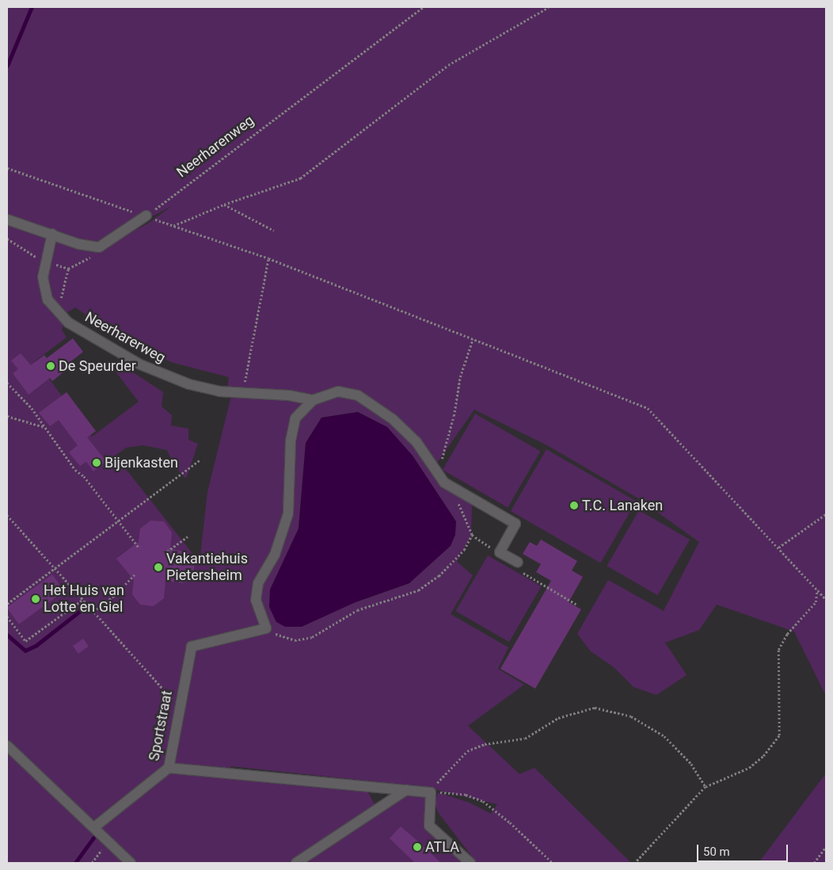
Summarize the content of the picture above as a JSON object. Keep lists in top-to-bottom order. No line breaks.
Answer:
{"streets":{"street":["Neerharerweg","Sportstraat"],"path":["Neerharenweg"]},"places":["De Speurder","Bijenkasten","T.C. Lanaken","Vakantiehuis Pietersheim","Het Huis van Lotte en Giel","ATLA"],"scale_bar":"50 m"}
